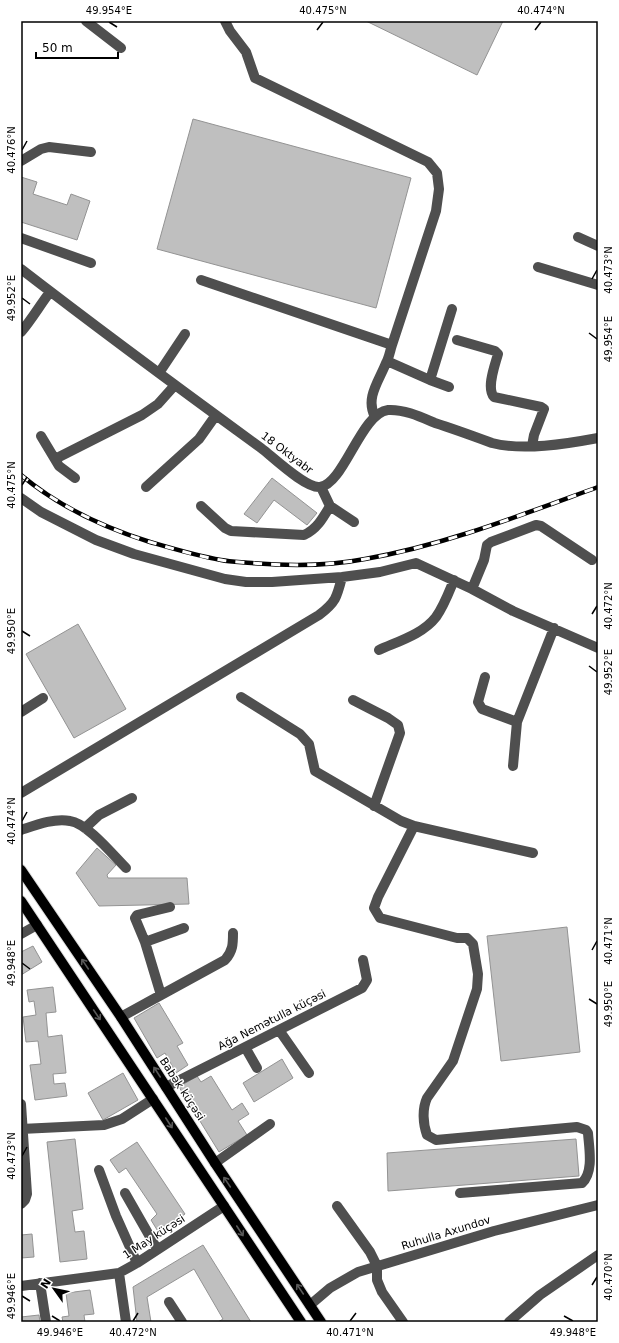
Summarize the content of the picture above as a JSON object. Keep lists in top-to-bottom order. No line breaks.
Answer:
{"streets":{"main road":["Babək küçəsi"],"street":["18 Oktyabr","Ağa Nemətulla küçəsi","Ruhulla Axundov","1 May küçəsi"]},"crossings":[["Ağa Nemətulla küçəsi","Babək küçəsi"],["Babək küçəsi","Ruhulla Axundov"]],"scale_bar":"50 m","north":"top left","coordinates":["49.954°E","40.475°N","40.474°N","40.476°N","40.473°N","49.952°E","40.472°N","49.950°E","40.471°N","49.948°E","40.470°N","49.946°E"]}
